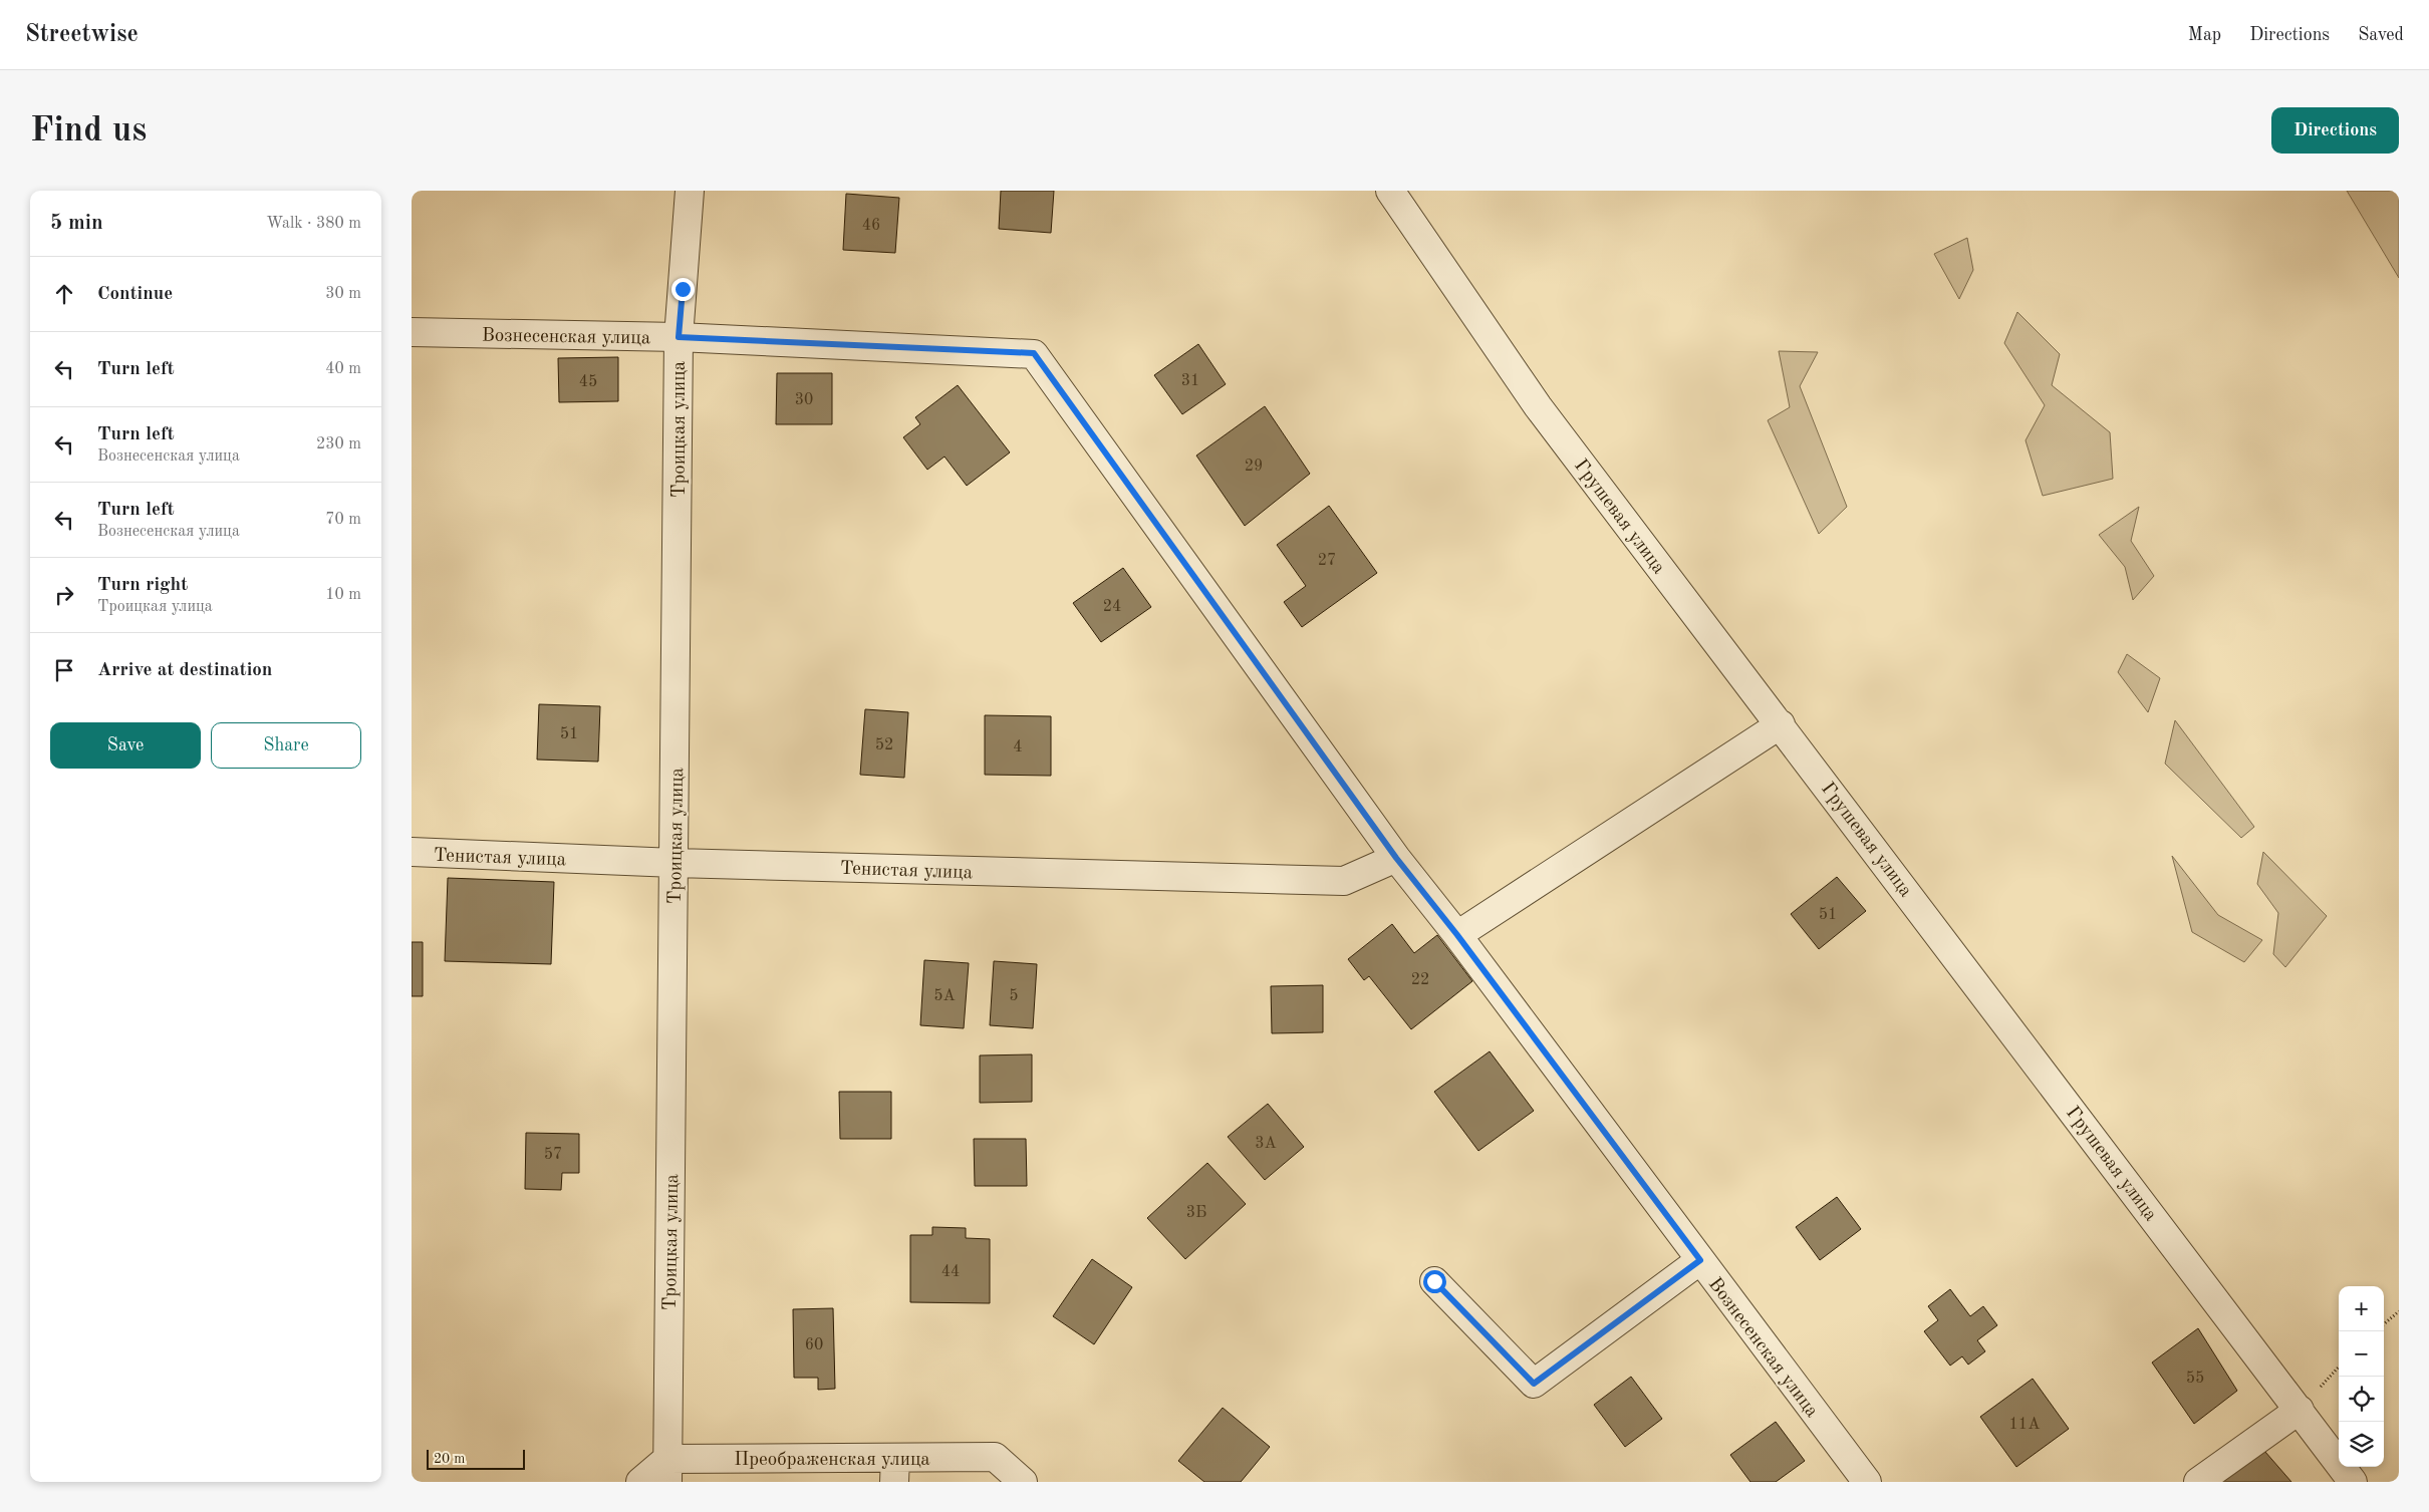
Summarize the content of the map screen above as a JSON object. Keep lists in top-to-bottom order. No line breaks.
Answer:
{"streets":{"street":["Вознесенская улица","Троицкая улица","Грушевая улица","Тенистая улица","Преображенская улица"]},"crossings":[["Вознесенская улица","Троицкая улица"],["Вознесенская улица","Тенистая улица"],["Троицкая улица","Тенистая улица"],["Троицкая улица","Преображенская улица"]],"house_numbers":["46","31","45","30","29","27","24","51","52","4","51","22","5А","5","3А","57","3Б","44","60","55","11А"],"scale_bar":"20 m","page":{"header":"Streetwise","nav":["Map","Directions","Saved"],"buttons":["Directions",["Save","Share"]],"title":"Find us","heading":["5 min","Walk · 380 m"],"list":[["Continue","30 m"],["Turn left","40 m"],["Turn left","Вознесенская улица","230 m"],["Turn left","Вознесенская улица","70 m"],["Turn right","Троицкая улица","10 m"],"Arrive at destination"],"map_buttons":["+","−"],"scale":"20 m"}}
